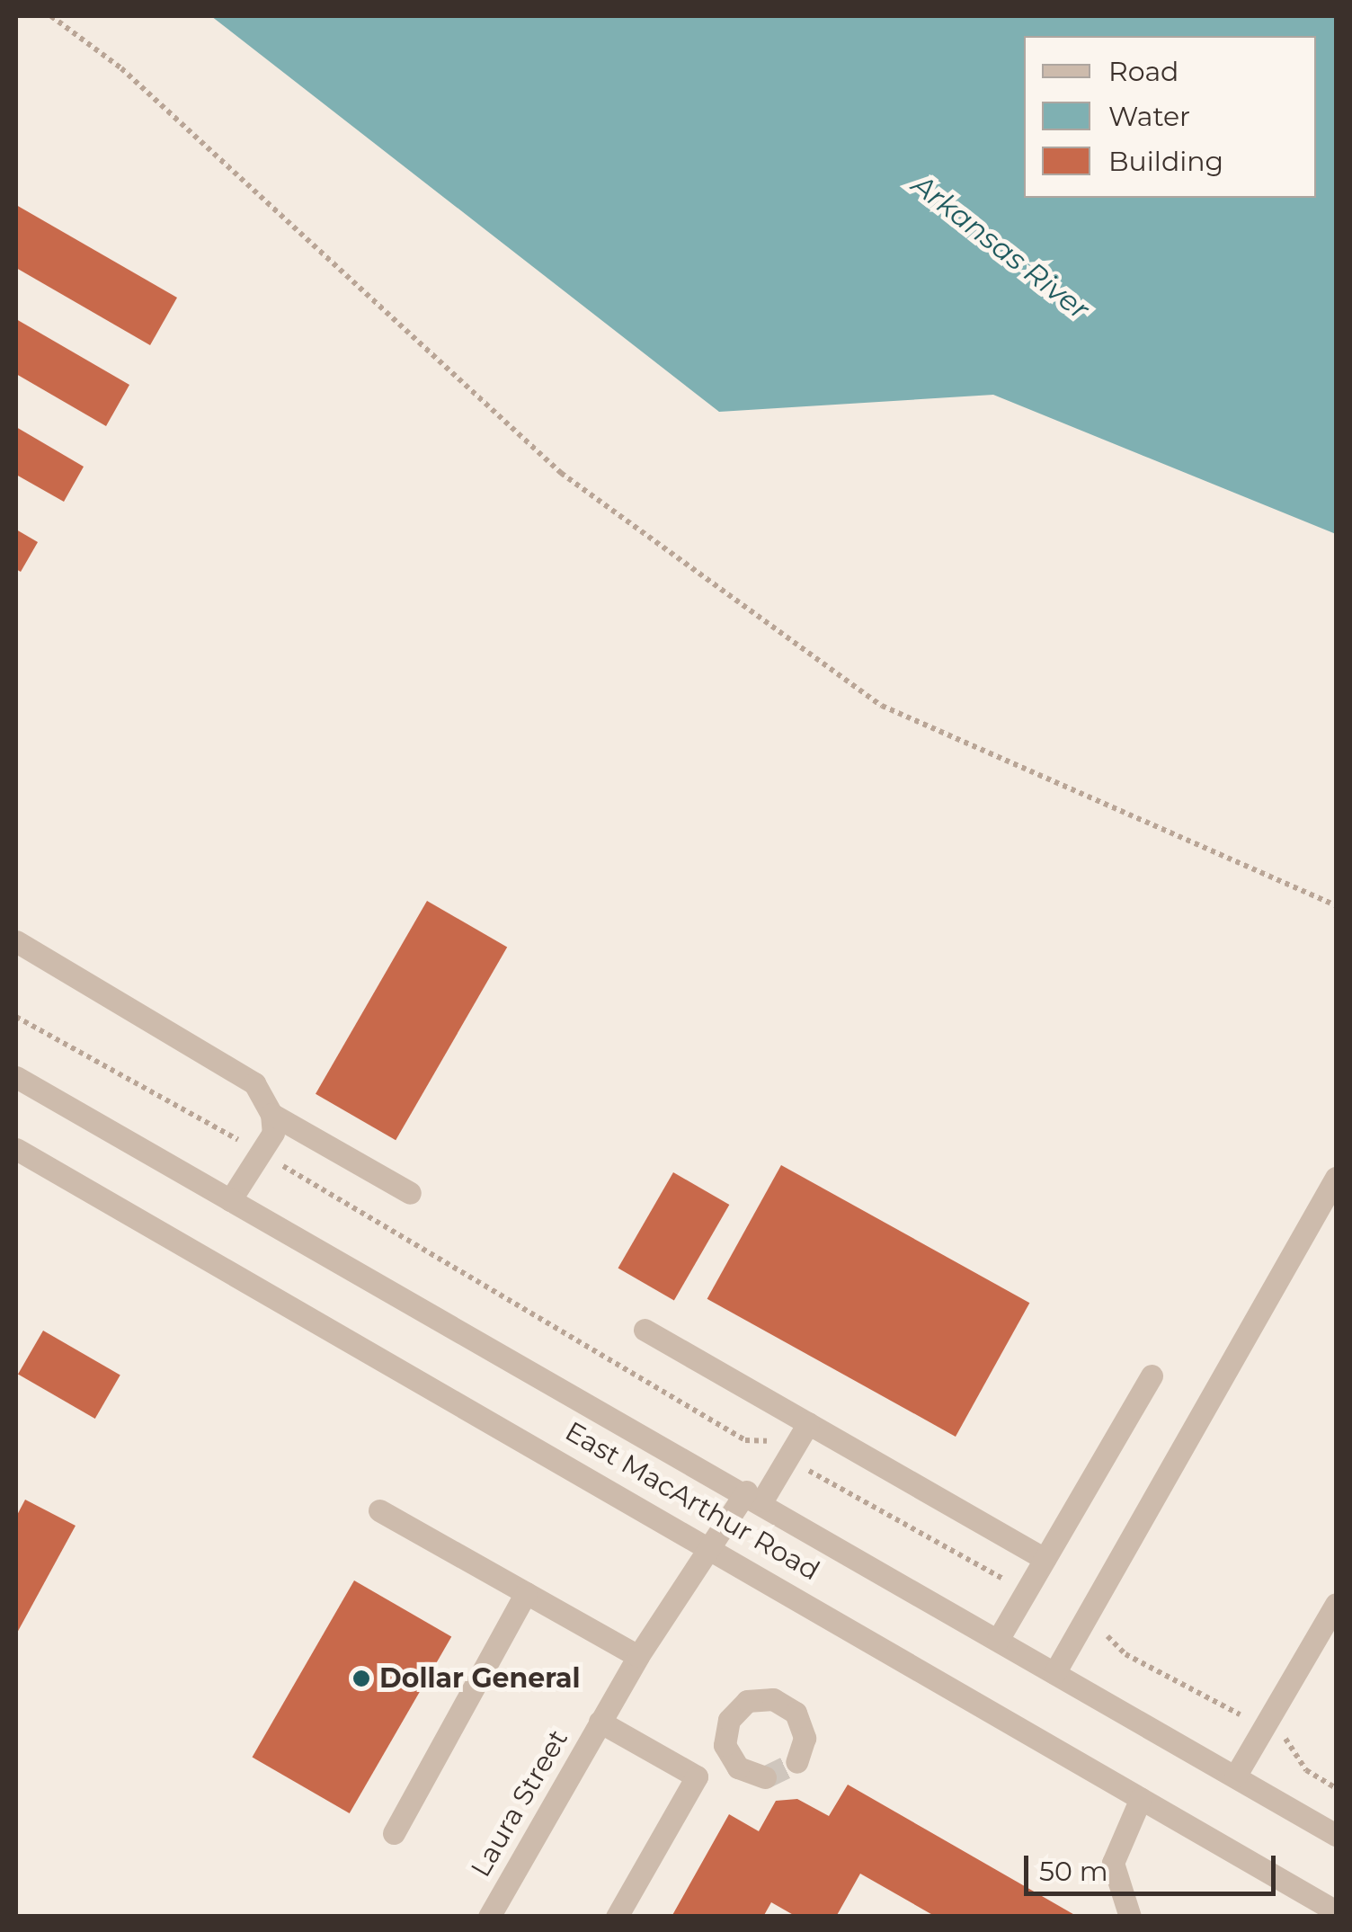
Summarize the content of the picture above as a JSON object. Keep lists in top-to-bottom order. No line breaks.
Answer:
{"streets":{"street":["East MacArthur Road","Laura Street"]},"crossings":[["East MacArthur Road","Laura Street"]],"water":["Arkansas River"],"places":["Dollar General"],"legend":["Road","Water","Building"],"scale_bar":"50 m"}
